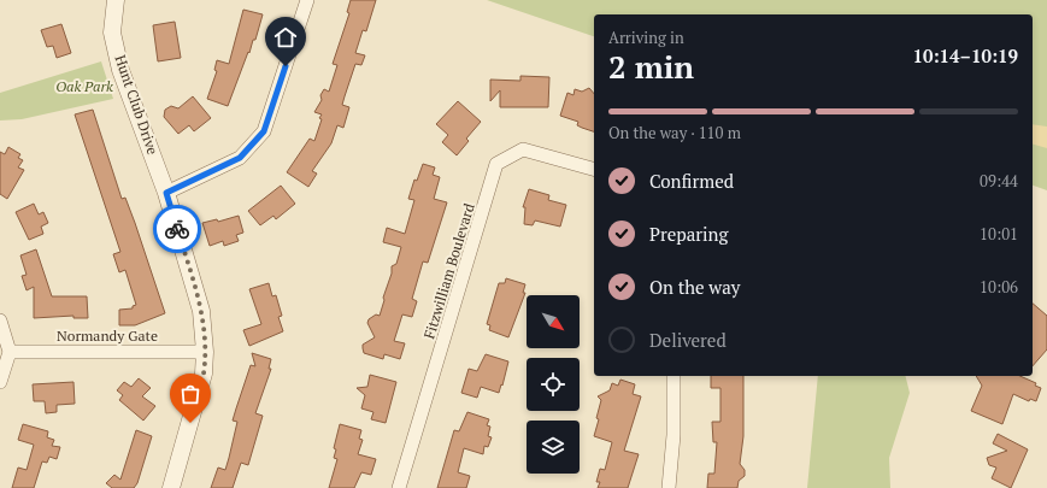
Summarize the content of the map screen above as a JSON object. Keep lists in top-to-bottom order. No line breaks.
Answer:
{"streets":{"street":["Hunt Club Drive","Fitzwilliam Boulevard","Normandy Gate"]},"crossings":[["Hunt Club Drive","Normandy Gate"]],"parks":["Oak Park"],"north":"bottom right","page":{"heading":["2 min","Arriving in","10:14–10:19"],"bar":"On the way · 110 m","list":[["Confirmed","09:44"],["Preparing","10:01"],["On the way","10:06"],"Delivered"]}}
